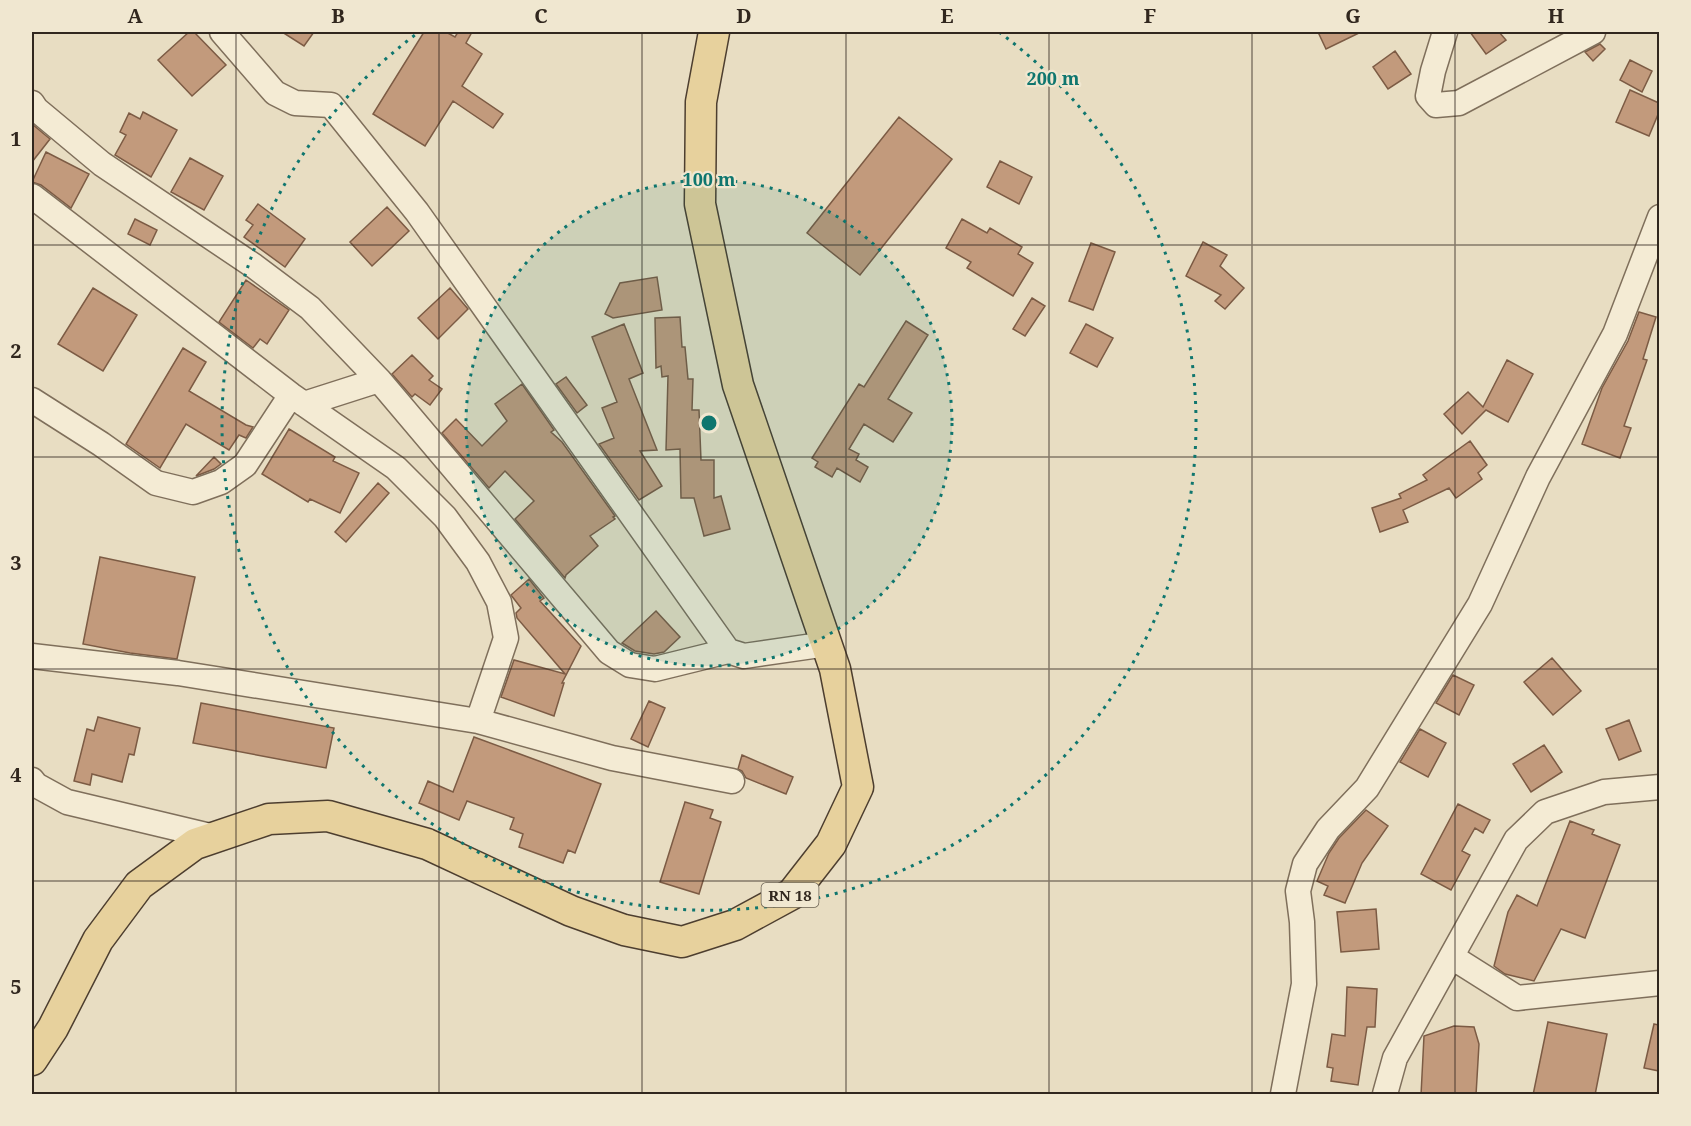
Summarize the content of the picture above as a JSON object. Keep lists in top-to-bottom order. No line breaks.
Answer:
{"streets":{"main road":["RN 18"]},"grid":{"columns":["A","B","C","D","E","F","G","H"],"rows":["1","2","3","4","5"]},"rings":["200 m","100 m"]}
